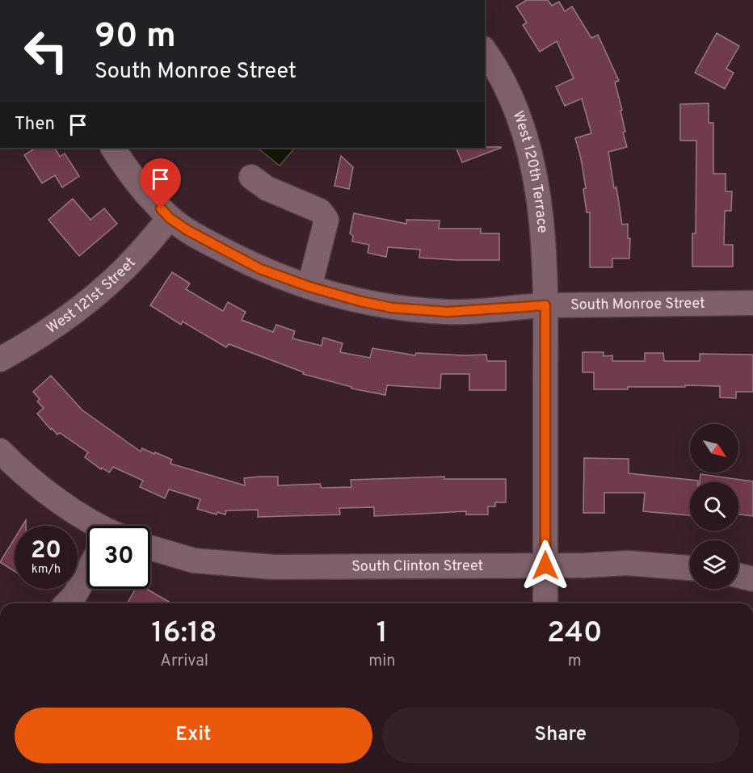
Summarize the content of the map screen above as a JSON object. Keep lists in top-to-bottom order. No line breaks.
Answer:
{"streets":{"street":["West 120th Terrace","West 121st Street","South Monroe Street","South Clinton Street"]},"crossings":[["West 120th Terrace","South Monroe Street"],["West 120th Terrace","South Clinton Street"],["West 121st Street","South Monroe Street"]],"north":"bottom right","page":{"turn":["90 m","South Monroe Street"],"then":"Then","speed":"20 km/h","limit":"30","eta":["16:18","Arrival","1","min","240","m"],"buttons":["Exit","Share"]}}
